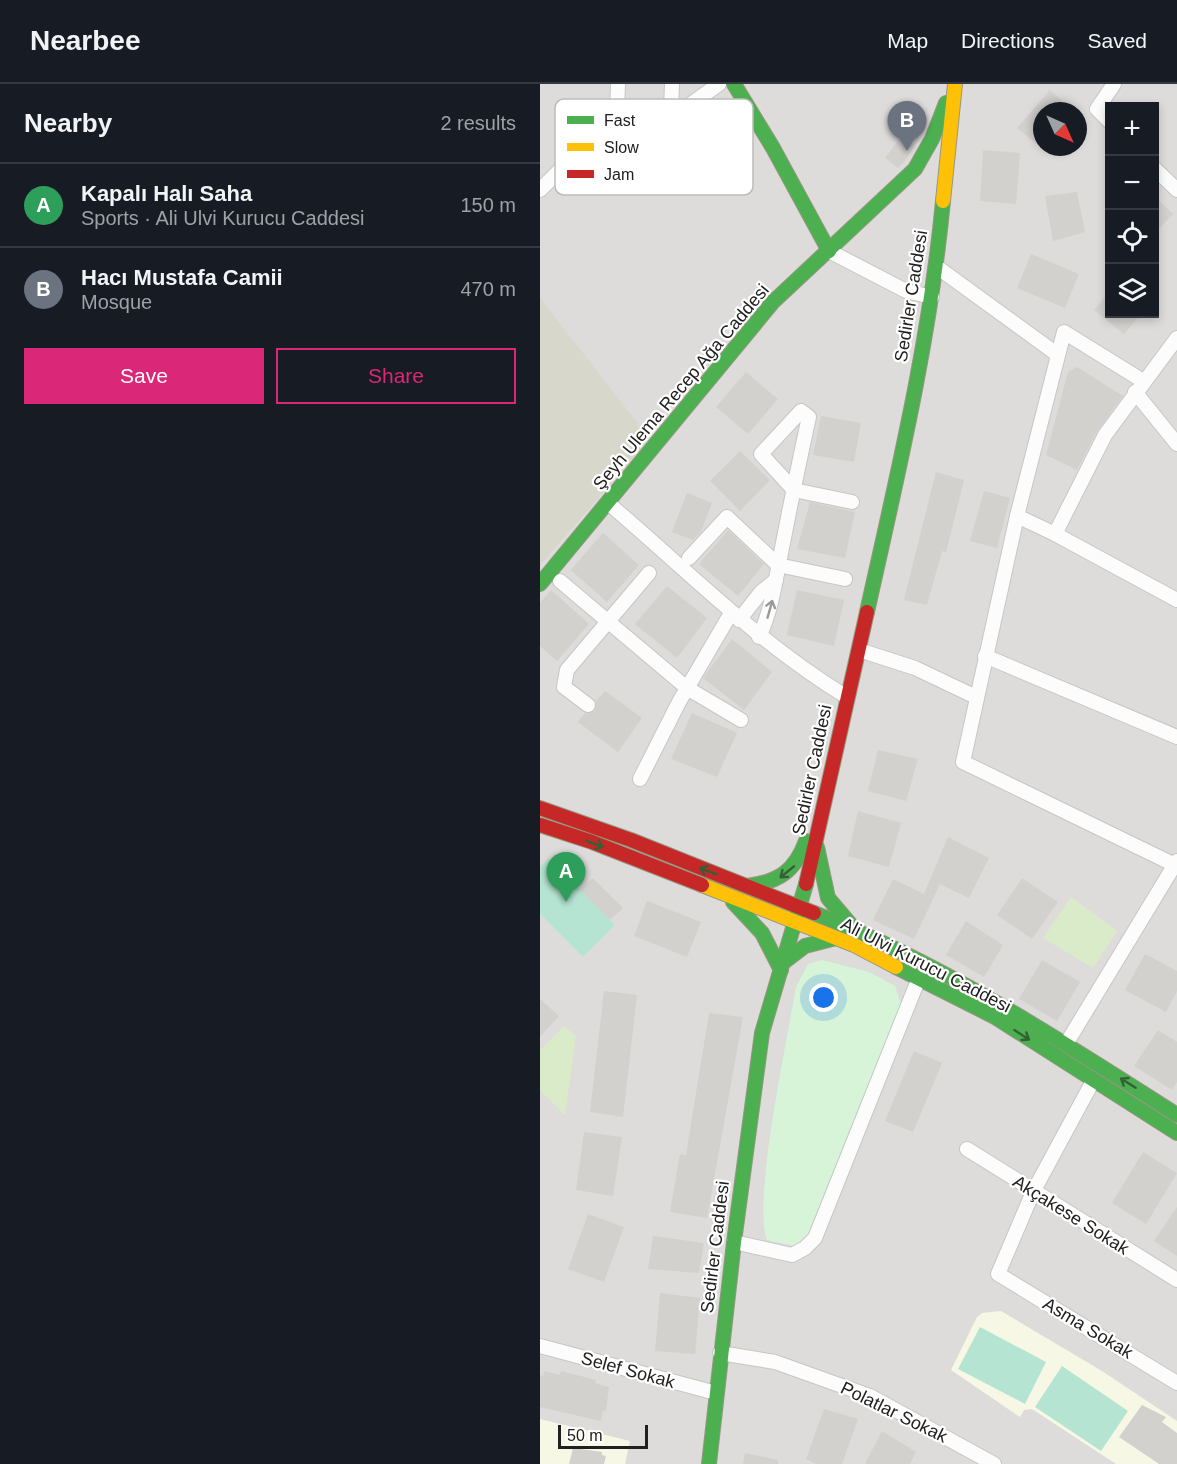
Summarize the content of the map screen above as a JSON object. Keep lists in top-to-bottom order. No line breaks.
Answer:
{"streets":{"street":["Sedirler Caddesi","Şeyh Ulema Recep Ağa Caddesi","Ali Ulvi Kurucu Caddesi","Akçakese Sokak","Asma Sokak","Selef Sokak","Polatlar Sokak"]},"crossings":[["Sedirler Caddesi","Şeyh Ulema Recep Ağa Caddesi"],["Sedirler Caddesi","Ali Ulvi Kurucu Caddesi"],["Sedirler Caddesi","Selef Sokak"],["Sedirler Caddesi","Polatlar Sokak"],["Akçakese Sokak","Asma Sokak"]],"legend":["Fast","Slow","Jam"],"scale_bar":"50 m","north":"bottom right","page":{"header":"Nearbee","nav":["Map","Directions","Saved"],"heading":["Nearby","2 results"],"pins":["B","A"],"map_buttons":["+","−"],"list":[{"mark":"A","name":"Kapalı Halı Saha","note":"Sports · Ali Ulvi Kurucu Caddesi","value":"150 m"},{"mark":"B","name":"Hacı Mustafa Camii","note":"Mosque","value":"470 m"}],"buttons":["Save","Share"],"scale":"50 m"}}
